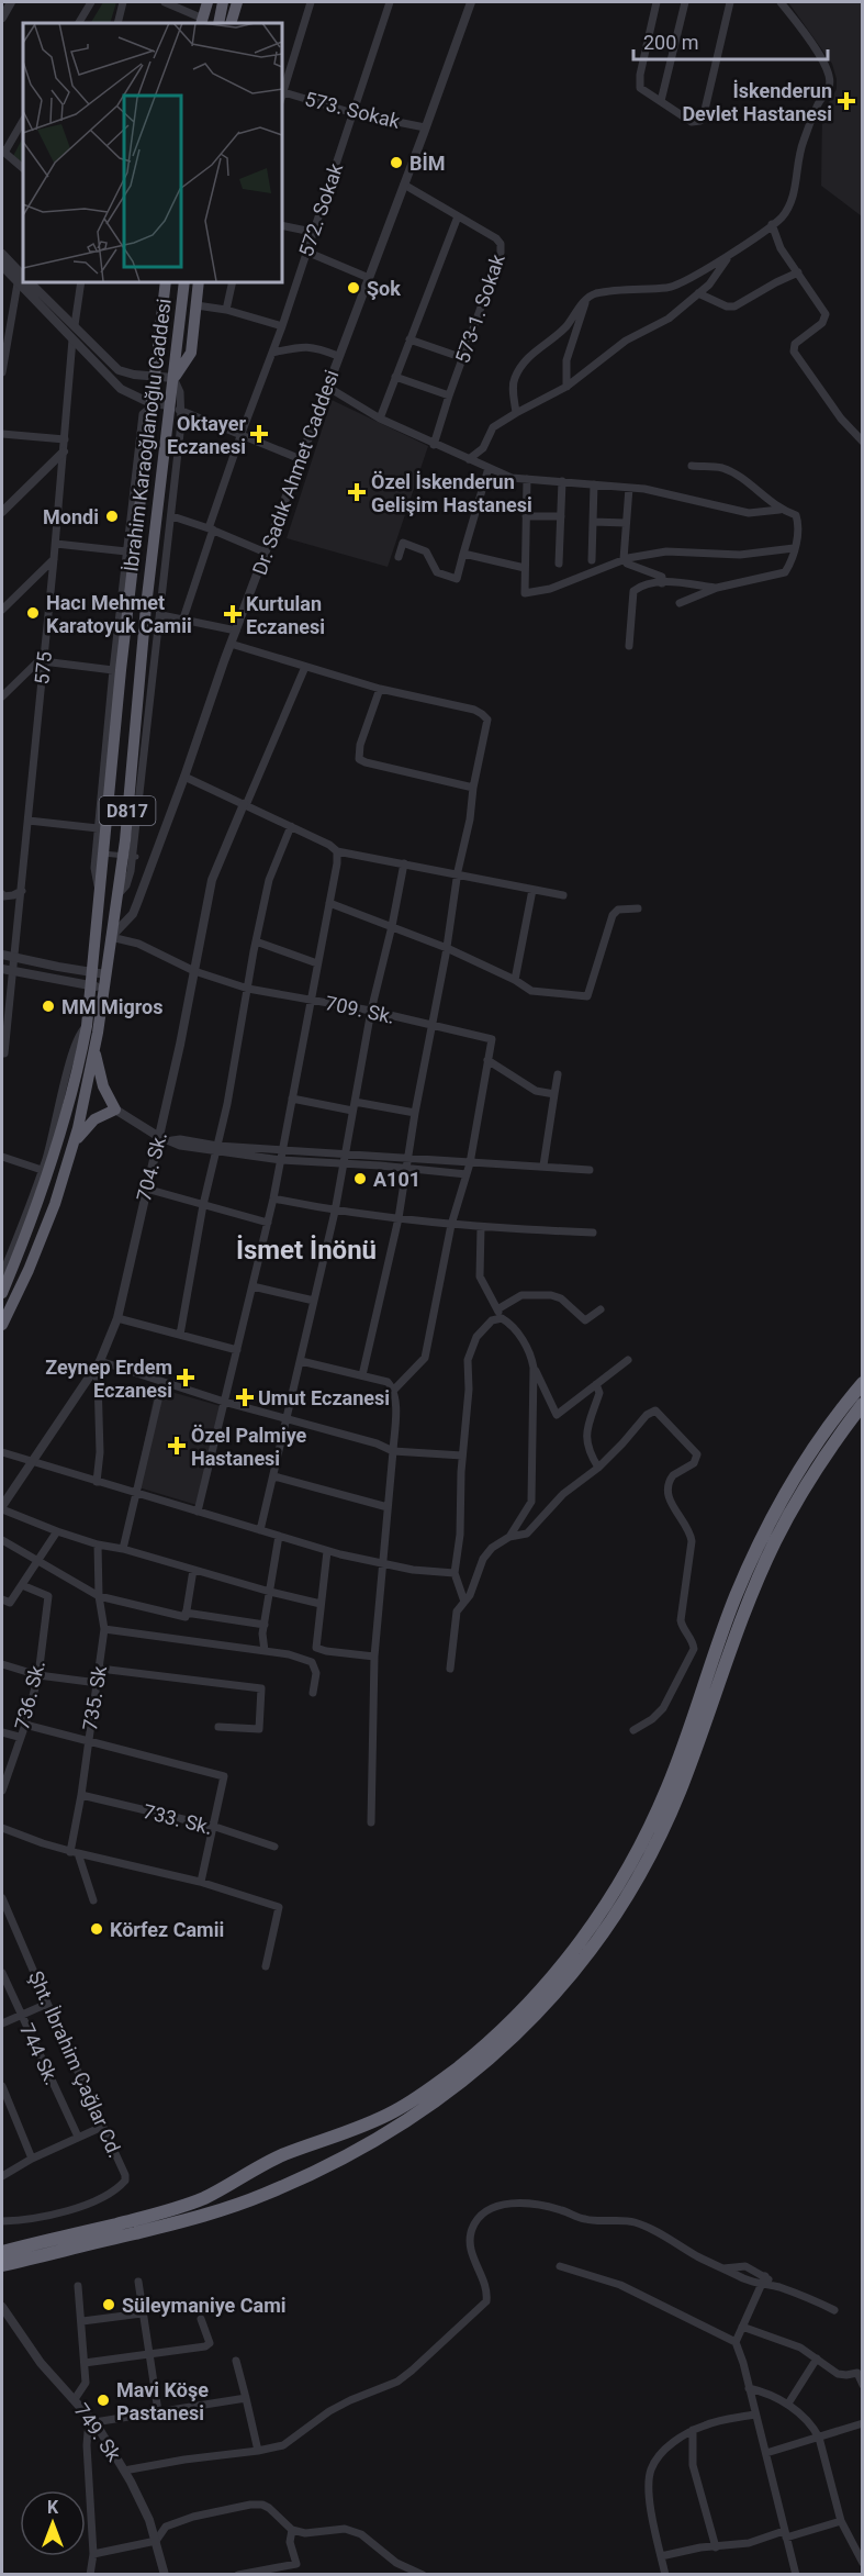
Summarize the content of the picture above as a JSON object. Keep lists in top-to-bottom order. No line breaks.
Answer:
{"streets":{"highway":["İbrahim Karaoğlanoğlu Caddesi","D817"],"street":["573. Sokak","572. Sokak","573-1. Sokak","Dr. Sadık Ahmet Caddesi","575","709. Sk.","704. Sk.","736. Sk.","735. Sk","733. Sk.","744 Sk.","Şht. İbrahim Çağlar Cd.","749. Sk"]},"crossings":[["573. Sokak","572. Sokak"],["573. Sokak","Dr. Sadık Ahmet Caddesi"],["573-1. Sokak","Dr. Sadık Ahmet Caddesi"],["İbrahim Karaoğlanoğlu Caddesi","Dr. Sadık Ahmet Caddesi"],["İbrahim Karaoğlanoğlu Caddesi","709. Sk."],["Dr. Sadık Ahmet Caddesi","709. Sk."],["709. Sk.","704. Sk."],["735. Sk","733. Sk."]],"districts":["İsmet İnönü"],"places":{"health":["İskenderun Devlet Hastanesi","Oktayer Eczanesi","Özel İskenderun Gelişim Hastanesi","Kurtulan Eczanesi","Zeynep Erdem Eczanesi","Umut Eczanesi","Özel Palmiye Hastanesi"],"other":["BİM","Şok","Mondi","Hacı Mehmet Karatoyuk Camii","MM Migros","A101","Körfez Camii","Süleymaniye Cami","Mavi Köşe Pastanesi"]},"scale_bar":"200 m","north":"top"}
